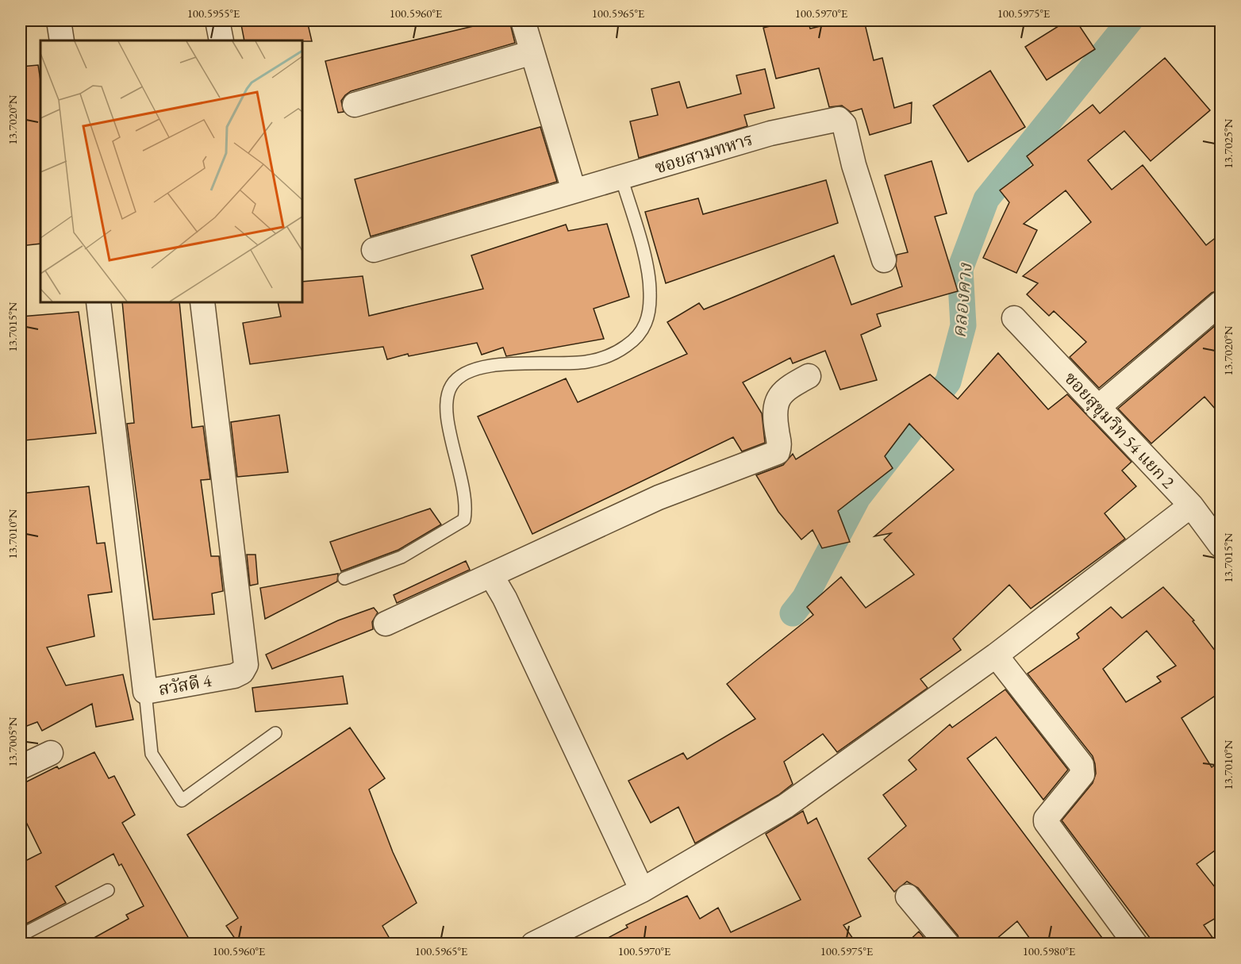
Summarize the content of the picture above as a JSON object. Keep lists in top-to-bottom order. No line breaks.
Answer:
{"streets":{"street":["ซอยสามทหาร","ซอยสุขุมวิท 54 แยก 2","สวัสดี 4"]},"water":["คลองคาง"],"coordinates":["100.5955°E","100.5960°E","100.5965°E","100.5970°E","100.5975°E","13.7020°N","13.7025°N","13.7015°N","13.7010°N","13.7005°N","100.5980°E"]}
